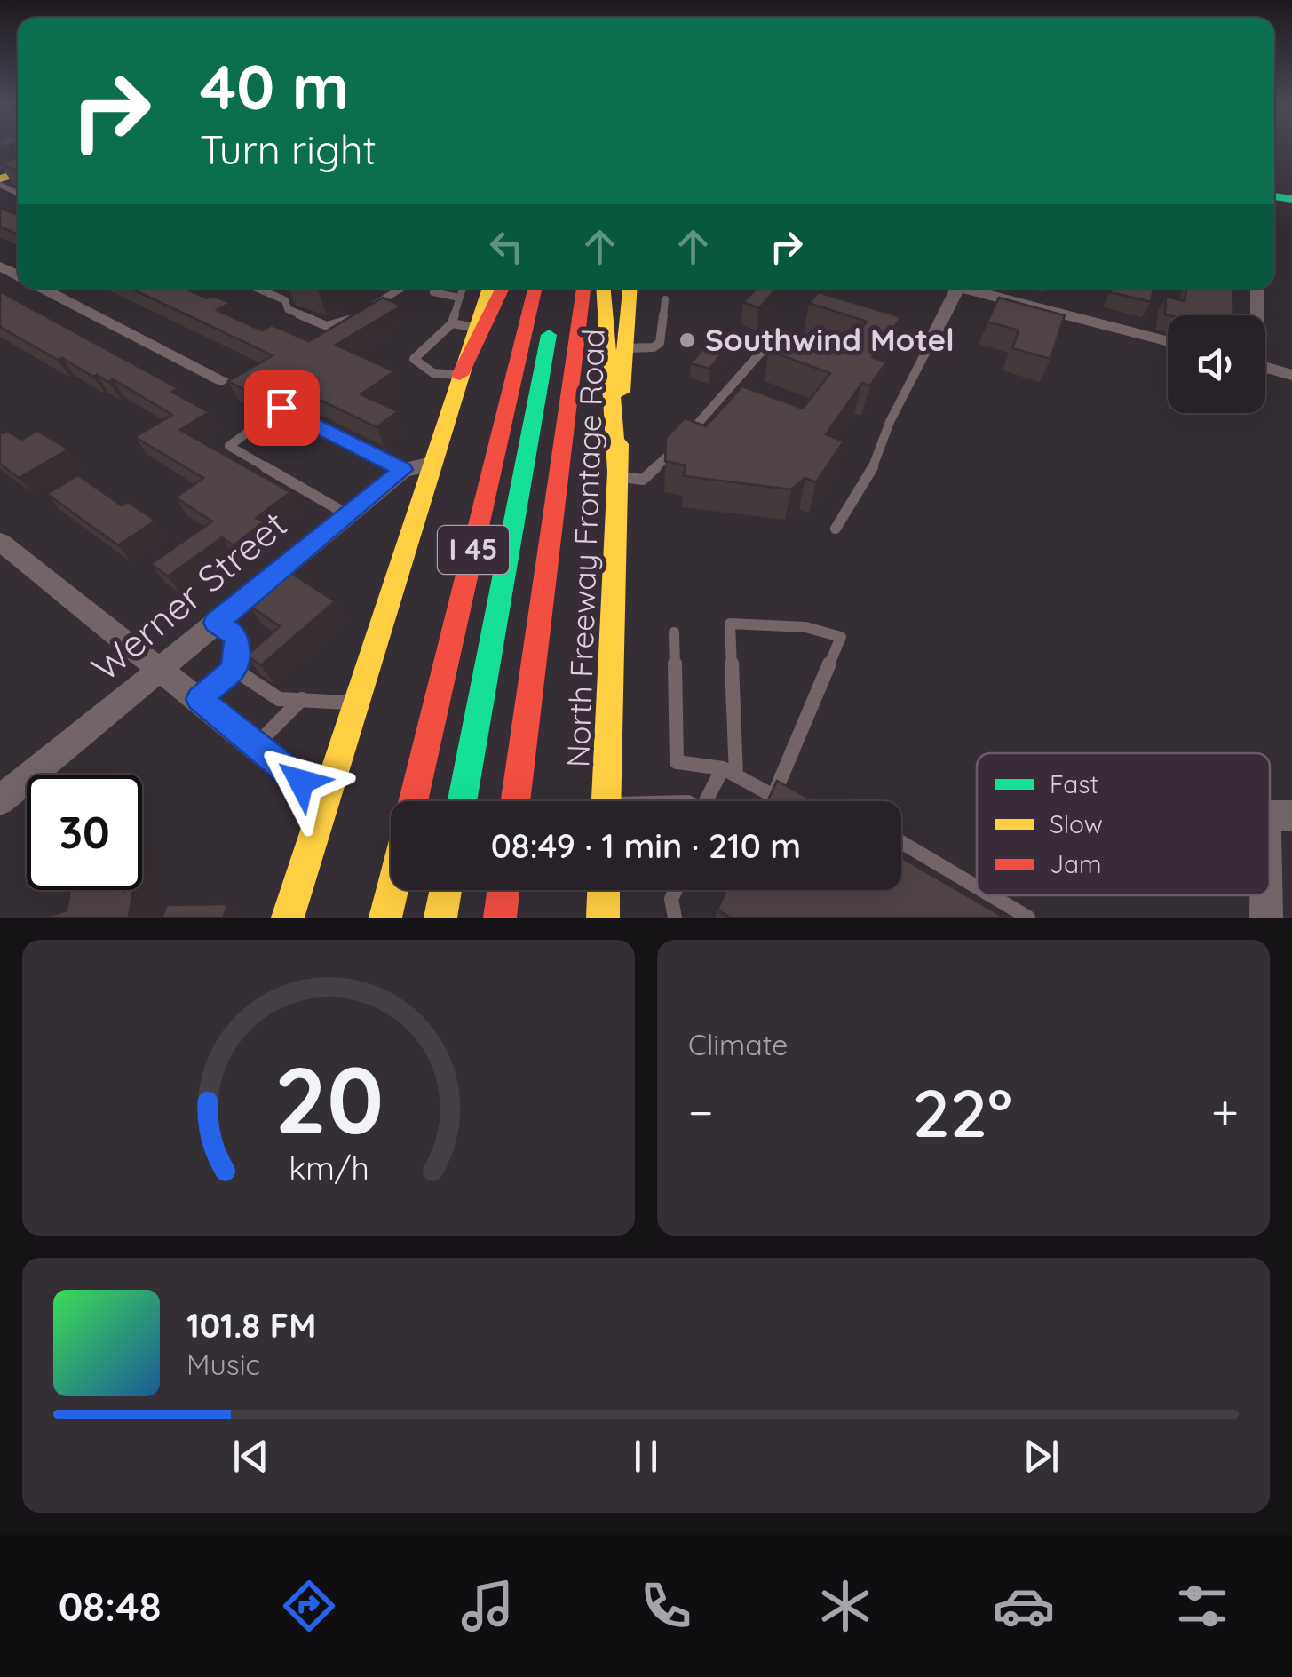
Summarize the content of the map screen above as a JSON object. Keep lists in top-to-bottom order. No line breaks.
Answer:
{"streets":{"main road":["North Freeway Frontage Road","I 45"],"street":["Werner Street"]},"places":["Southwind Motel"],"legend":["Fast","Slow","Jam"],"page":{"turn":["40 m","Turn right"],"limit":"30","trip":"08:49 · 1 min · 210 m","tile":"Climate","heat":["−","22°","+"],"song":["101.8 FM","Music"],"tabs":"08:48","gauge":["20","km/h"]}}
